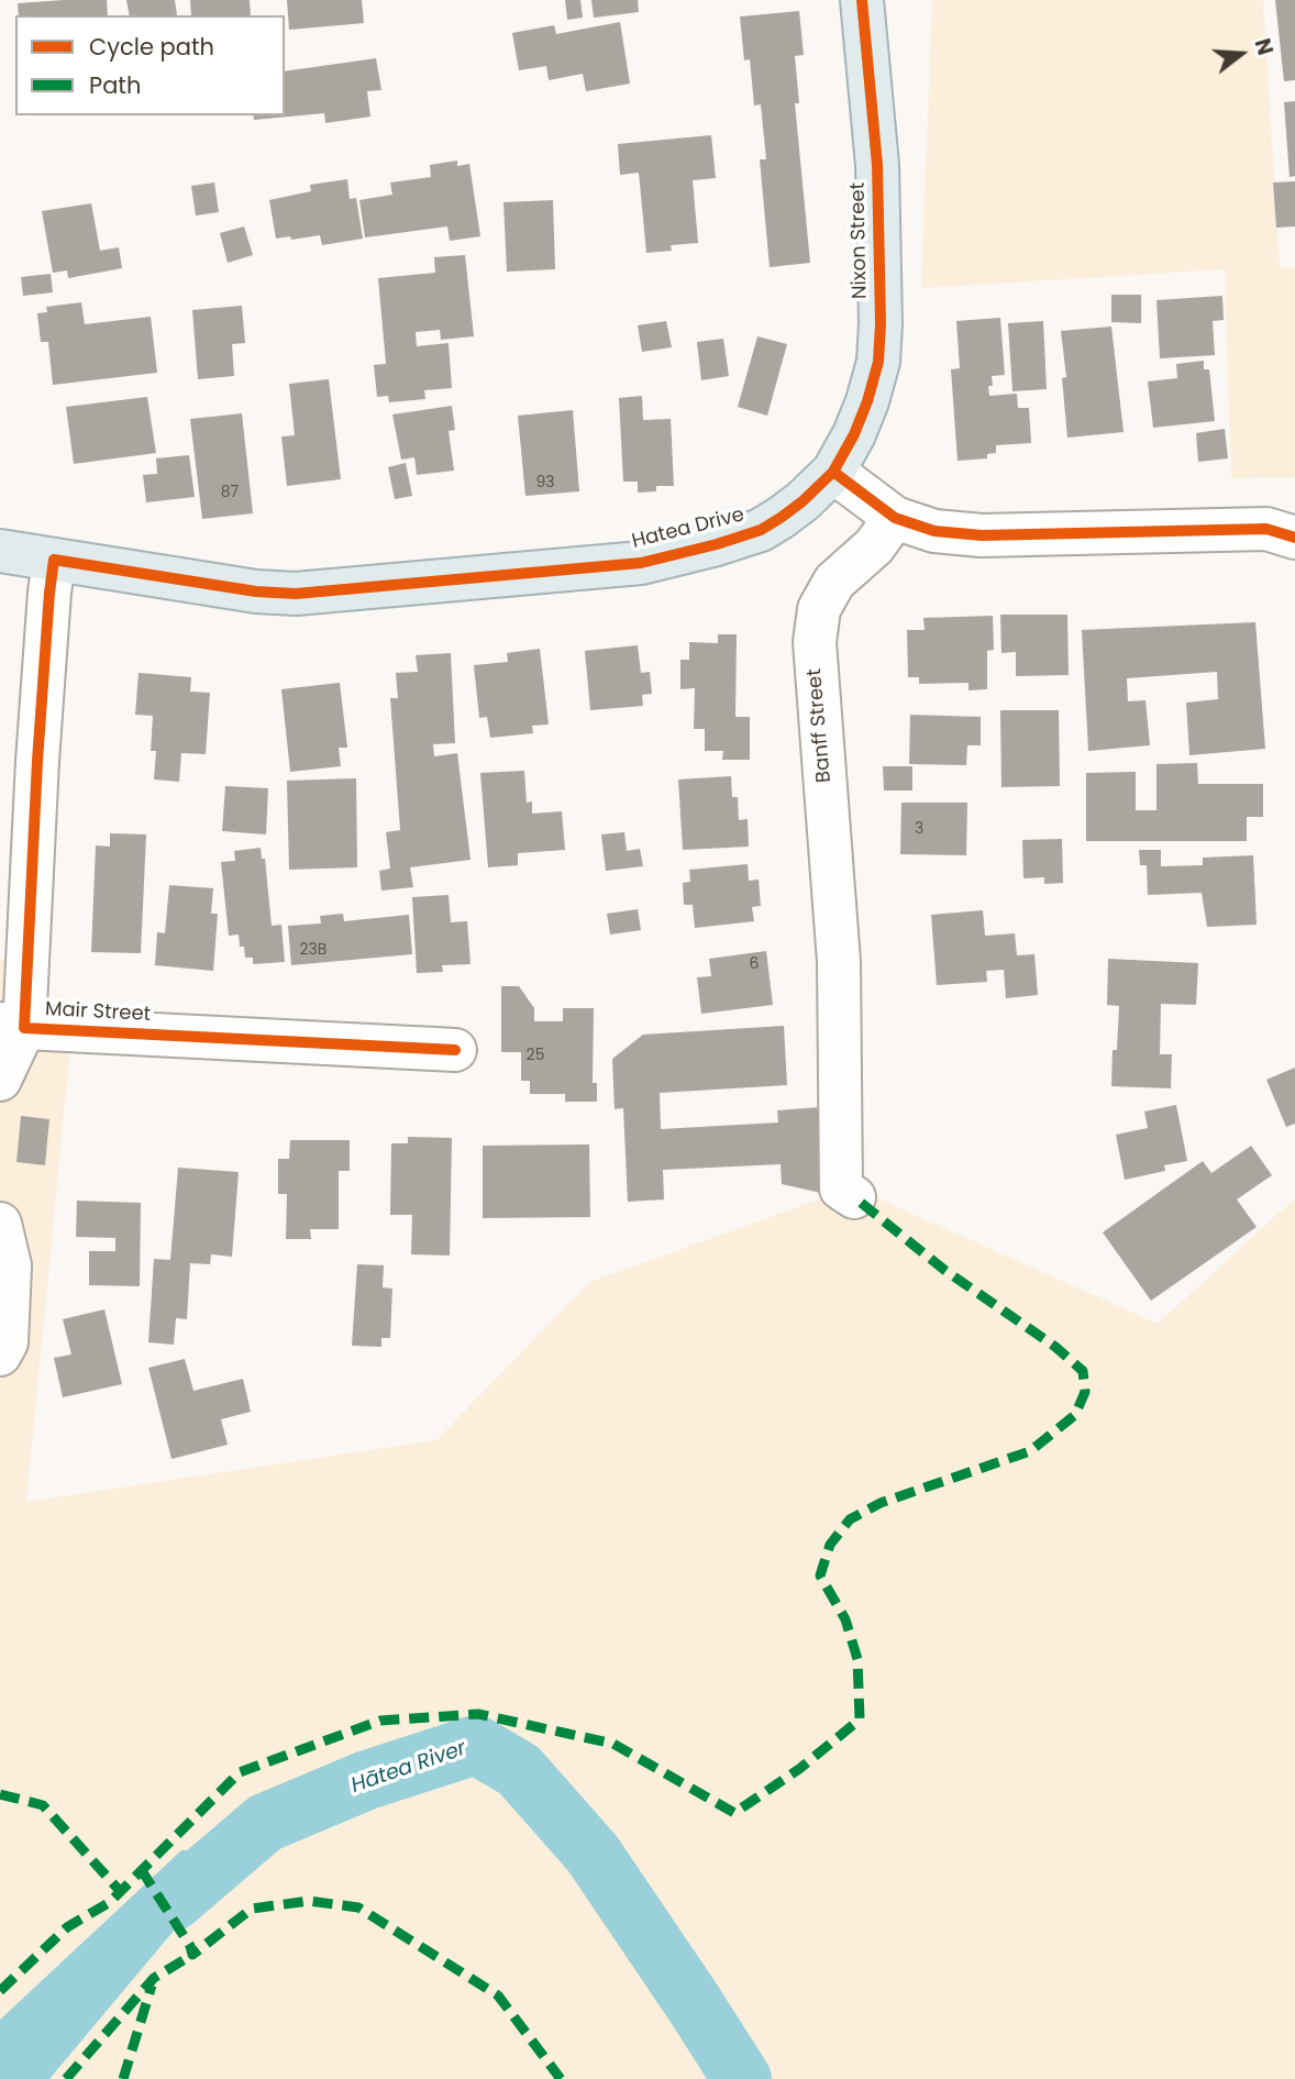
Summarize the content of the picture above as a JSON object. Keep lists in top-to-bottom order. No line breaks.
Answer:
{"streets":{"main road":["Nixon Street","Hatea Drive"],"street":["Banff Street","Mair Street"]},"crossings":[["Nixon Street","Hatea Drive"],["Hatea Drive","Mair Street"]],"water":["Hātea River"],"house_numbers":["93","87","3","23B","6","25"],"legend":["Cycle path","Path"],"north":"right"}
